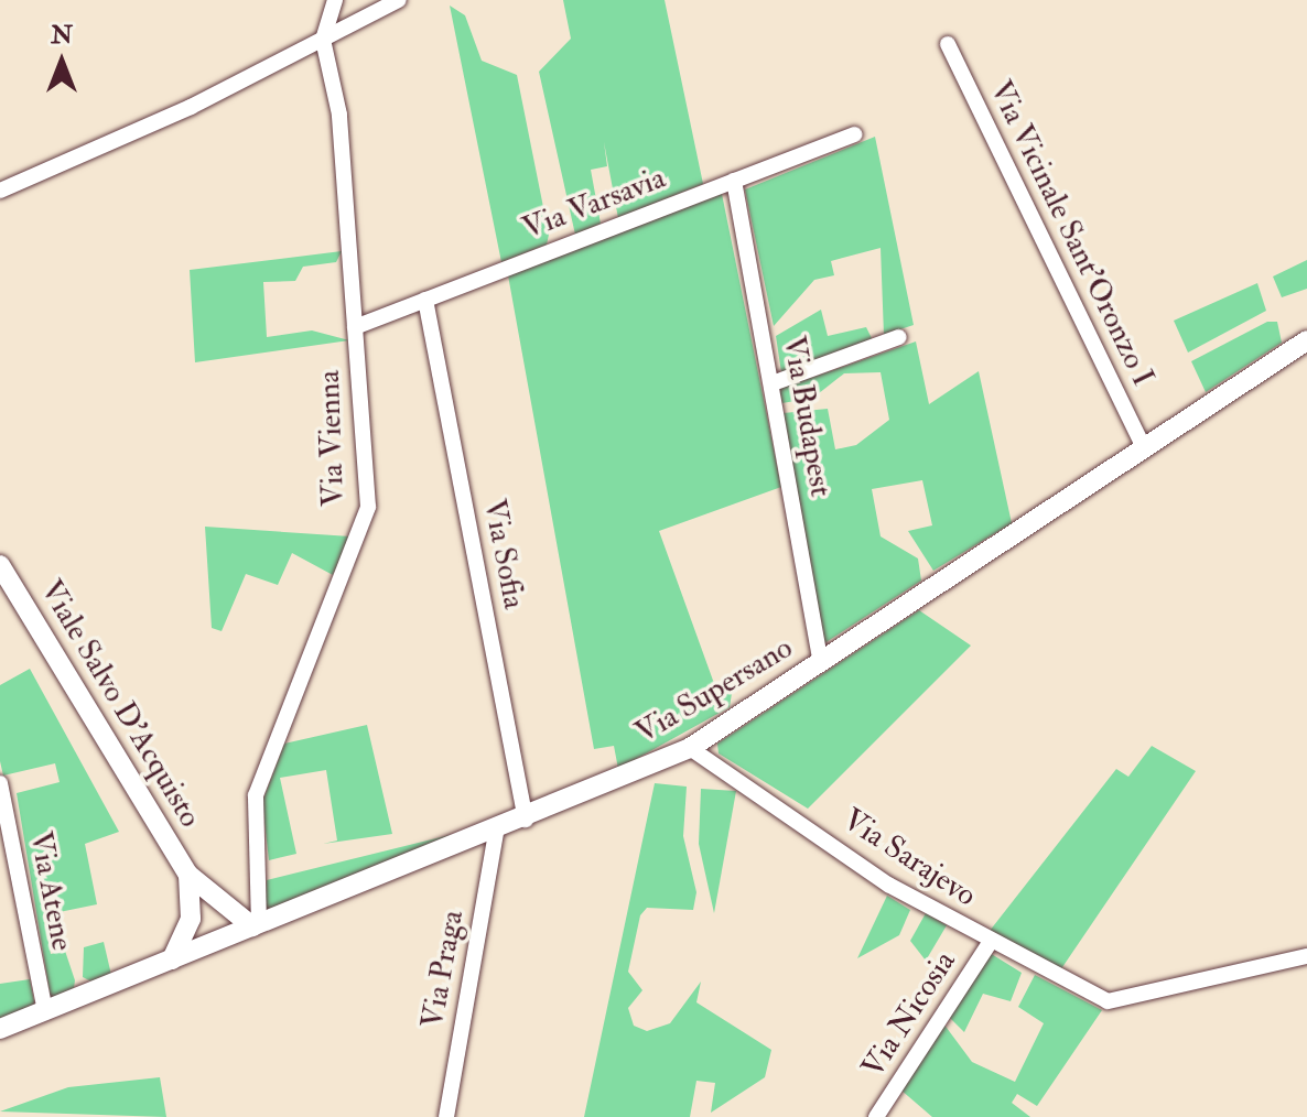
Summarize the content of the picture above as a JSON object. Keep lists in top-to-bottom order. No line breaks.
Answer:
{"streets":{"street":["Via Varsavia","Via Vicinale Sant'Oronzo I","Via Budapest","Via Vienna","Via Sofia","Via Supersano","Viale Salvo D'Acquisto","Via Sarajevo","Via Atene","Via Praga","Via Nicosia"]},"crossings":[["Via Varsavia","Via Budapest"],["Via Varsavia","Via Vienna"],["Via Varsavia","Via Sofia"],["Via Vicinale Sant'Oronzo I","Via Supersano"],["Via Budapest","Via Supersano"],["Via Vienna","Via Supersano"],["Via Vienna","Viale Salvo D'Acquisto"],["Via Sofia","Via Supersano"],["Via Supersano","Viale Salvo D'Acquisto"],["Via Supersano","Via Sarajevo"],["Via Supersano","Via Atene"],["Via Supersano","Via Praga"],["Via Sarajevo","Via Nicosia"]],"north":"top"}
